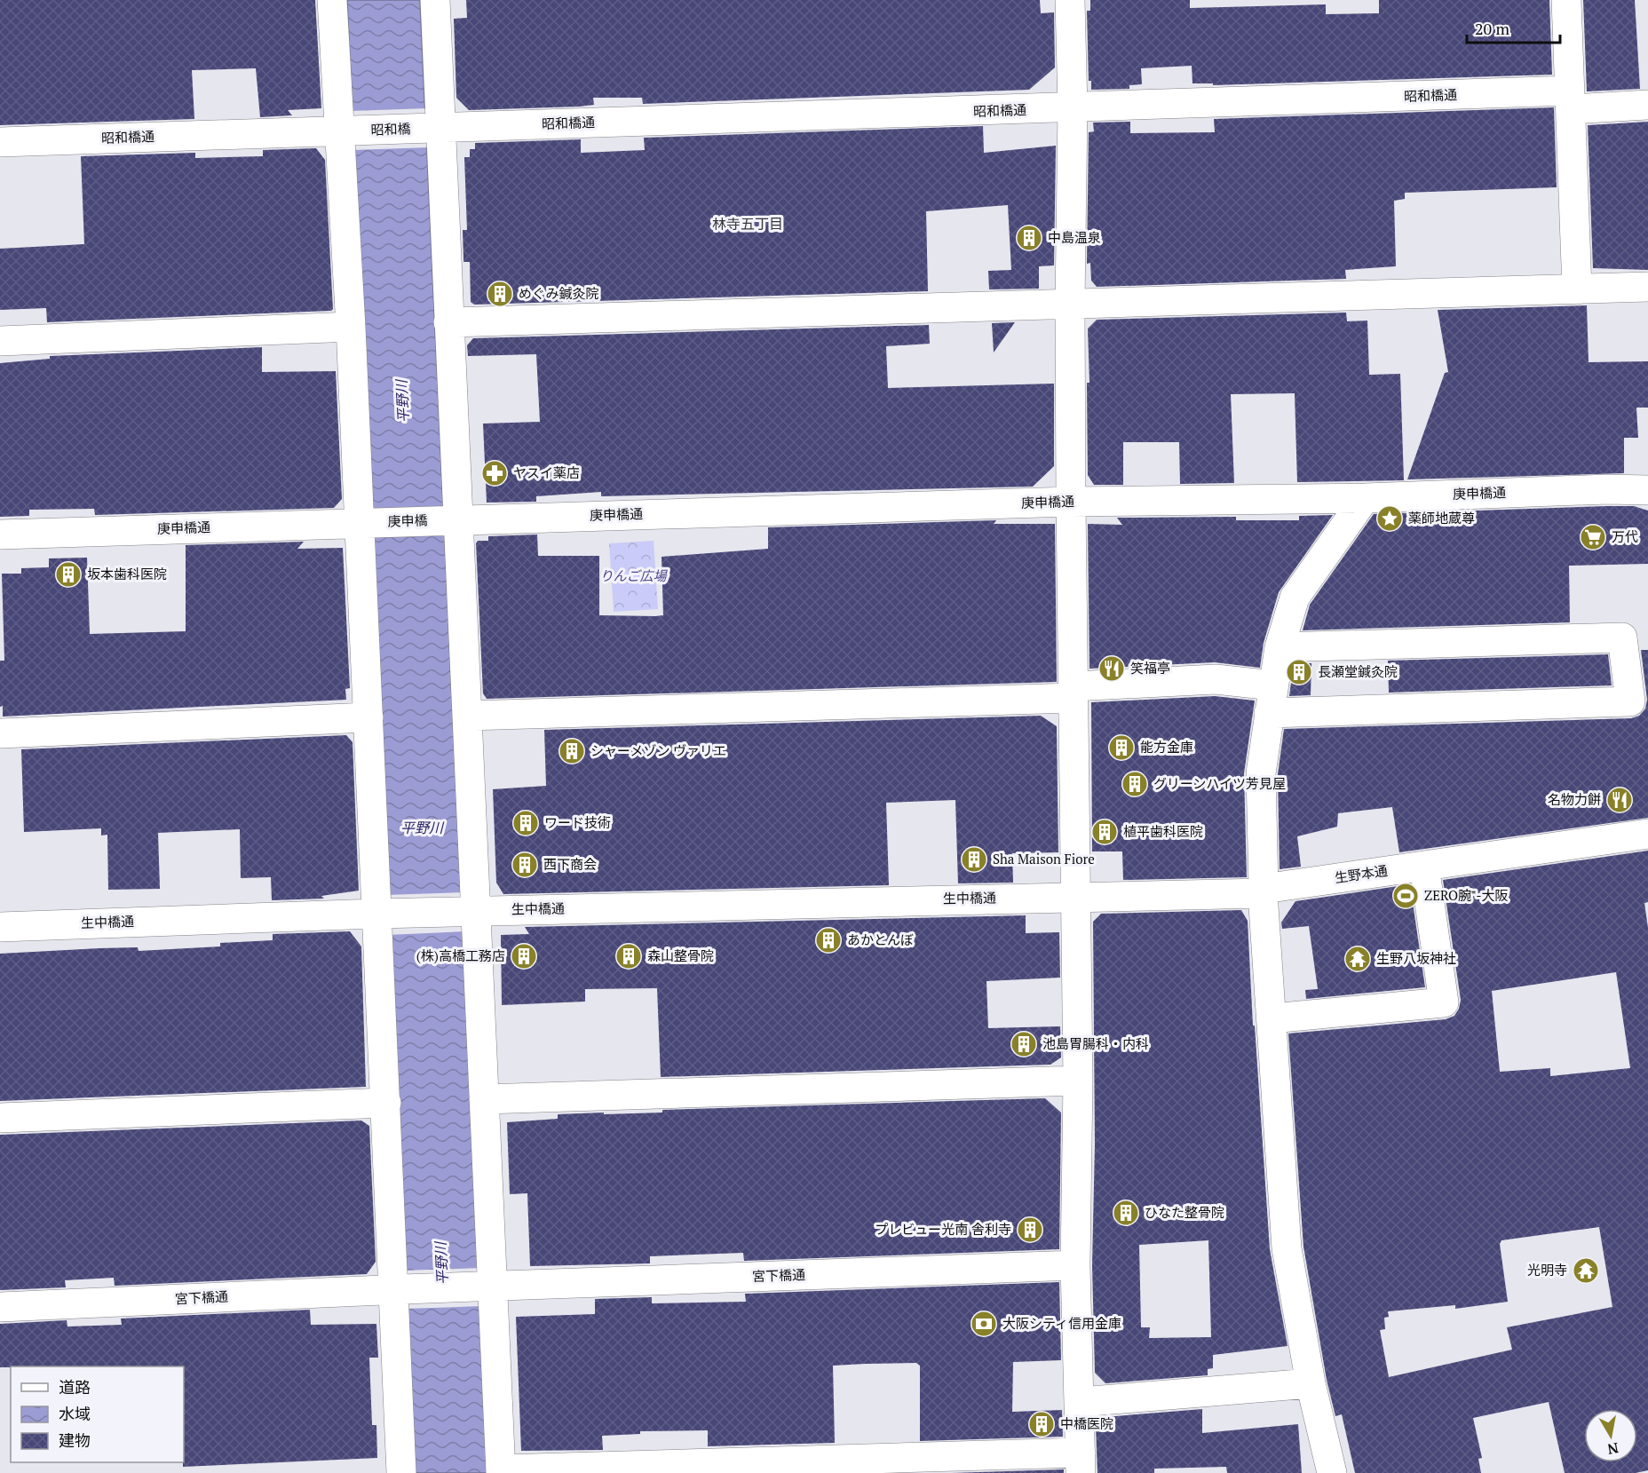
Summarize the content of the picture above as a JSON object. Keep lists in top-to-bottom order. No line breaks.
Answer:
{"streets":{"street":["昭和橋通","昭和橋","庚申橋通","庚申橋","生野本通","生中橋通","宮下橋通"]},"crossings":[["昭和橋通","昭和橋"],["庚申橋通","庚申橋"],["生野本通","生中橋通"]],"districts":["林寺五丁目"],"water":["平野川"],"parks":["りんご広場"],"places":{"building":["中島温泉","めぐみ鍼灸院","坂本歯科医院","長瀬堂鍼灸院","能方金庫","シャーメゾン ヴァリエ","グリーンハイツ芳見屋","ワード技術","植平歯科医院","Sha Maison Fiore","西下商会","あかとんぼ","(株)高橋工務店","森山整骨院","池島胃腸科・内科","ひなた整骨院","プレビュー光南 舎利寺","中橋医院"],"pharmacy":["ヤスイ薬店"],"place":["薬師地蔵尊"],"supermarket":["万代"],"restaurant":["笑福亭","名物力餅"],"sports":["ZERO腕⁼-大阪"],"temple":["生野八坂神社","光明寺"],"bank":["大阪シティ信用金庫"]},"legend":["道路","水域","建物"],"scale_bar":"20 m","north":"bottom"}
